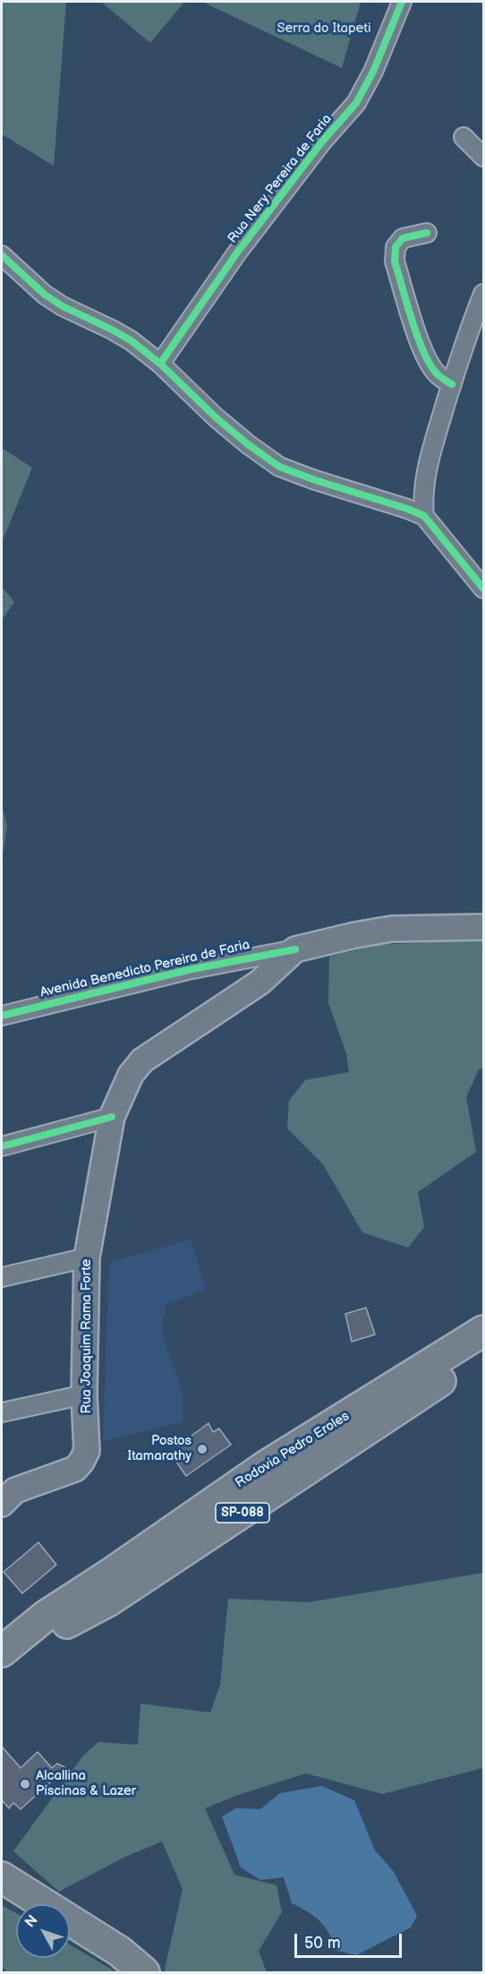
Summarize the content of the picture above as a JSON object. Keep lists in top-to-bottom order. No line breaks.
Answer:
{"streets":{"highway":["Rodovia Pedro Eroles","SP-088"],"main road":["Avenida Benedicto Pereira de Faria","Rua Joaquim Rama Forte"],"street":["Rua Nery Pereira de Faria"]},"crossings":[["Avenida Benedicto Pereira de Faria","Rua Joaquim Rama Forte"]],"parks":["Serra do Itapeti"],"places":["Postos Itamarathy","Alcallina Piscinas & Lazer"],"scale_bar":"50 m","north":"top left"}
